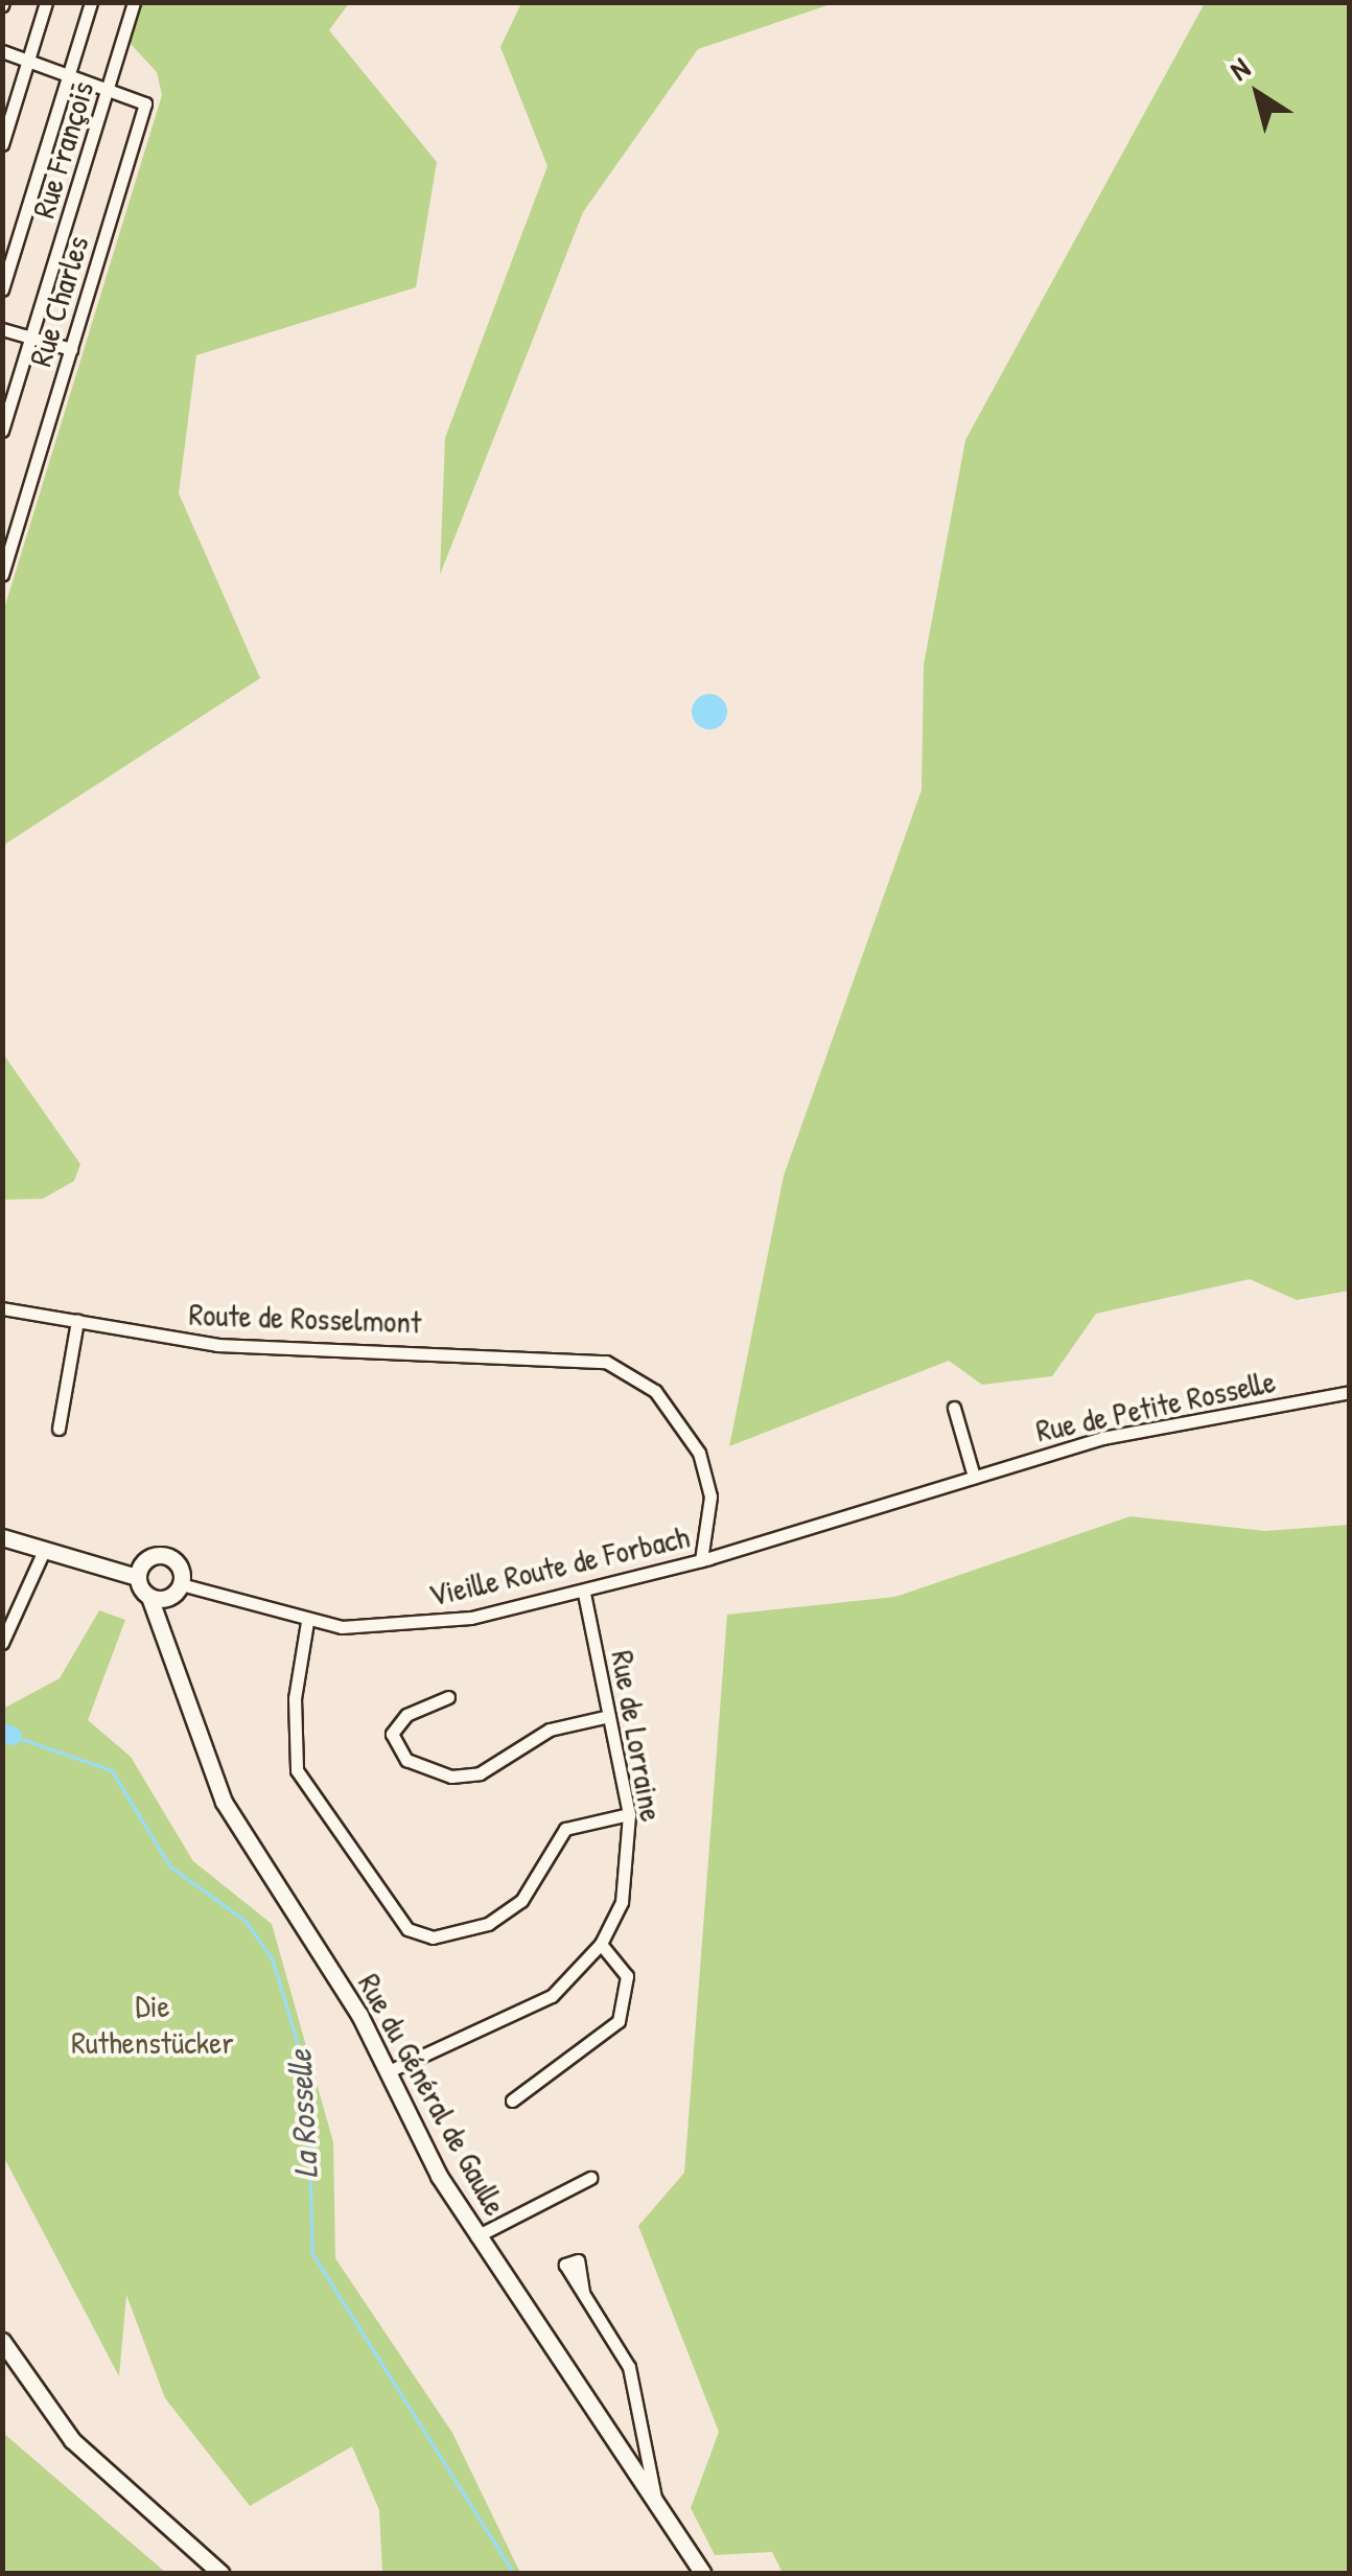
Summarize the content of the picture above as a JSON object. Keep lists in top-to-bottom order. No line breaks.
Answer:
{"streets":{"main road":["Rue du Général de Gaulle"],"street":["Rue François","Rue Charles","Route de Rosselmont","Rue de Petite Rosselle","Vieille Route de Forbach","Rue de Lorraine"]},"crossings":[["Rue François","Rue Charles"],["Route de Rosselmont","Vieille Route de Forbach"],["Rue de Petite Rosselle","Vieille Route de Forbach"],["Vieille Route de Forbach","Rue de Lorraine"],["Rue de Lorraine","Rue du Général de Gaulle"]],"water":["La Rosselle"],"parks":["Die Ruthenstücker"],"north":"top left"}
